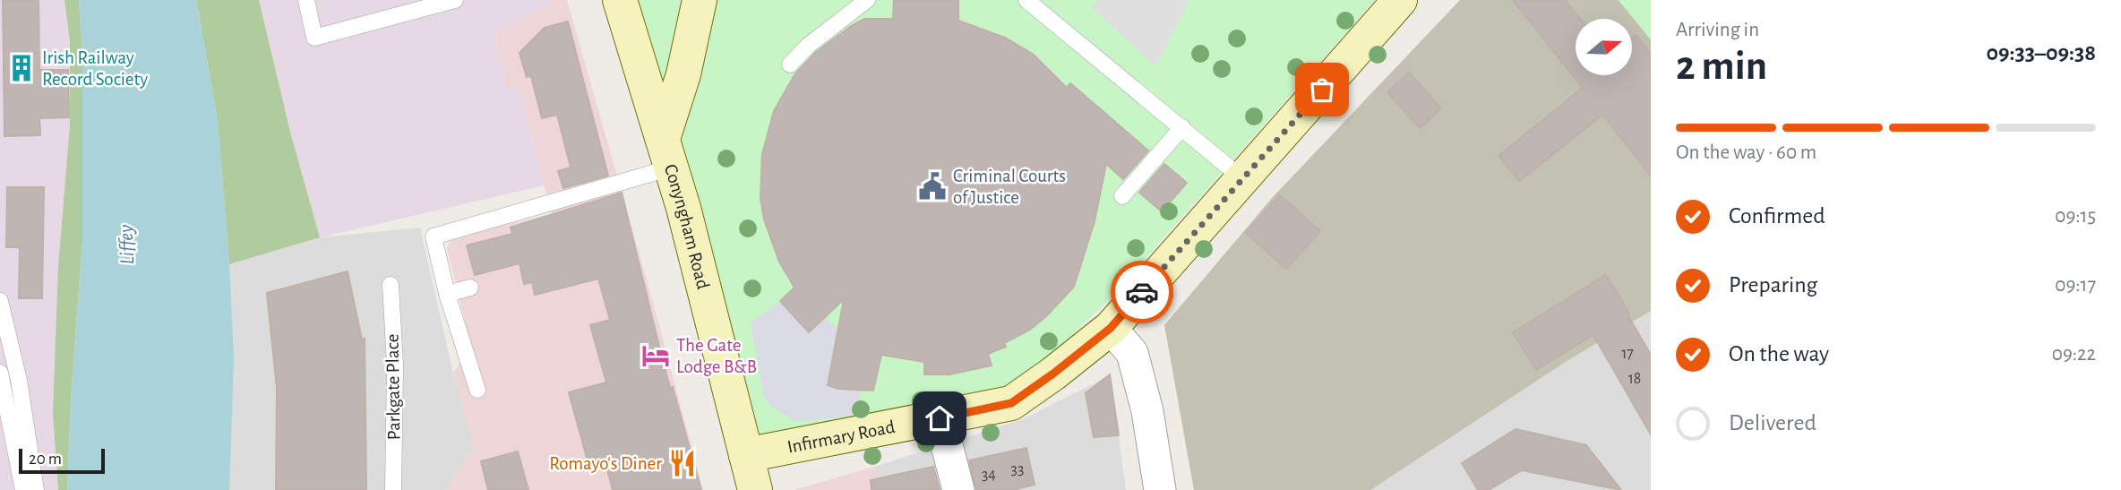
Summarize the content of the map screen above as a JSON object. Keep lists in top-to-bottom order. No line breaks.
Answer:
{"streets":{"main road":["Conyngham Road","Infirmary Road"],"lane":["Parkgate Place"]},"crossings":[["Conyngham Road","Infirmary Road"]],"water":["Liffey"],"places":{"building":["Irish Railway Record Society"],"public building":["Criminal Courts of Justice"],"hotel":["The Gate Lodge B&B"],"restaurant":["Romayo's Diner"]},"house_numbers":["17","18","33","34"],"scale_bar":"20 m","north":"right","page":{"heading":["2 min","Arriving in","09:33–09:38"],"bar":"On the way · 60 m","list":[["Confirmed","09:15"],["Preparing","09:17"],["On the way","09:22"],"Delivered"],"scale":"20 m"}}
